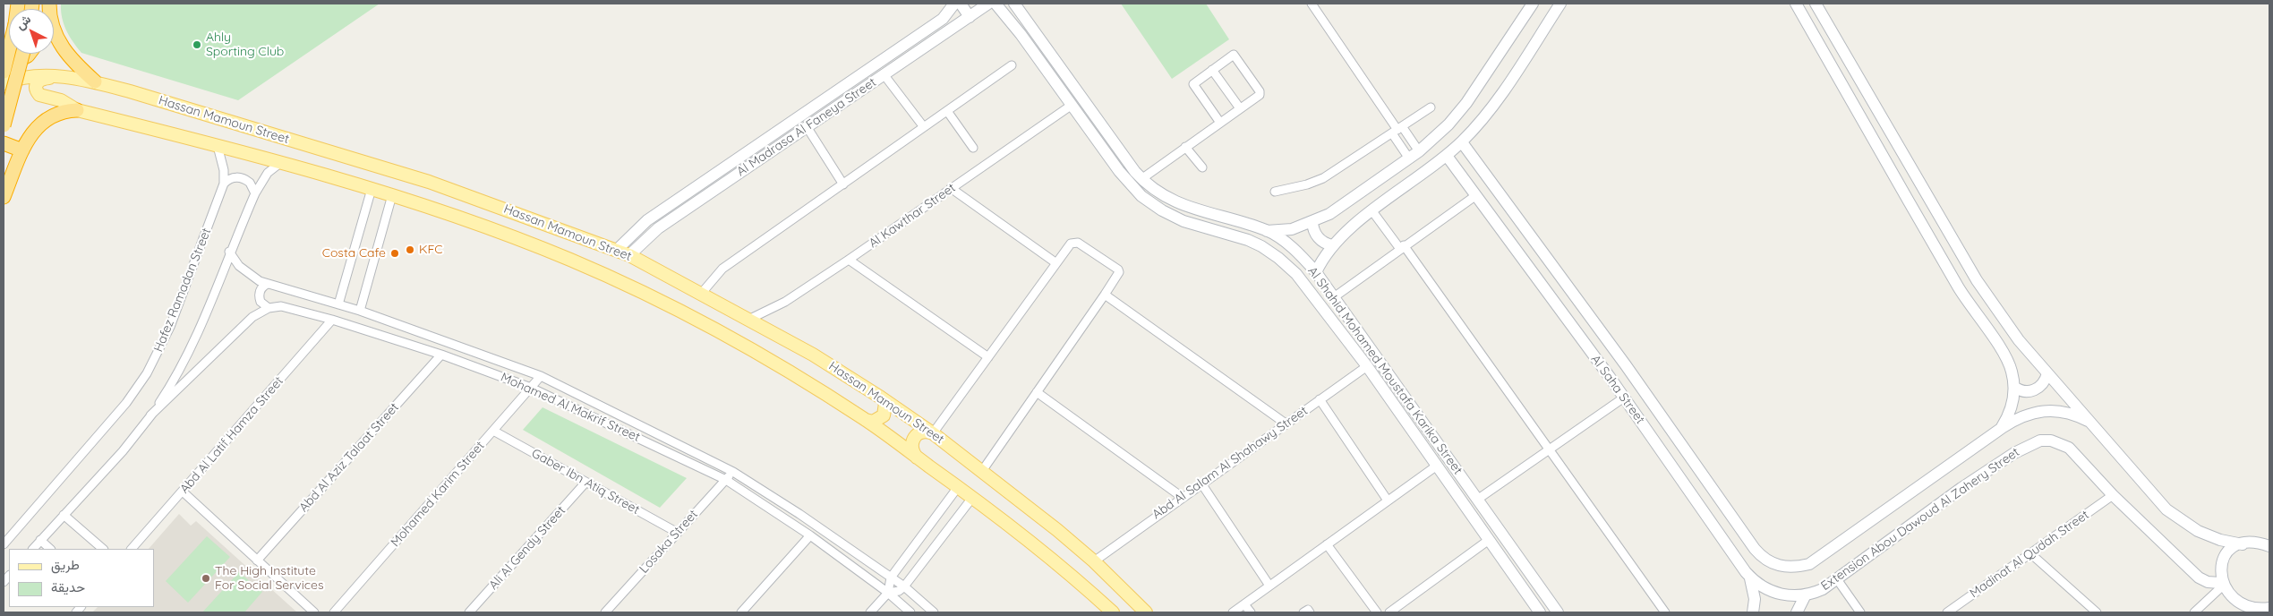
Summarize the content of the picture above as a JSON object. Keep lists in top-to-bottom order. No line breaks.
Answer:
{"streets":{"main road":["Hassan Mamoun Street"],"street":["Al Madrasa Al Faneya Street","Al Kawthar Street","Hafez Ramadan Street","Al Shahid Mohamed Moustafa Karika Street","Al Saha Street","Mohamed Al Makrif Street","Abd Al Latif Hamza Street","Abd Al Aziz Talaat Street","Abd Al Salam Al Shahawy Street","Gaber Ibn Atiq Street","Mohamed Karim Street","Extension Abou Dawoud Al Zahery Street","Losaka Street","Ali Al Gendy Street","Madinat Al Qudah Street"]},"crossings":[["Hassan Mamoun Street","Al Madrasa Al Faneya Street"],["Hassan Mamoun Street","Al Kawthar Street"],["Hassan Mamoun Street","Hafez Ramadan Street"],["Hassan Mamoun Street","Abd Al Salam Al Shahawy Street"],["Al Kawthar Street","Al Shahid Mohamed Moustafa Karika Street"],["Al Shahid Mohamed Moustafa Karika Street","Abd Al Salam Al Shahawy Street"],["Al Saha Street","Extension Abou Dawoud Al Zahery Street"],["Mohamed Al Makrif Street","Abd Al Latif Hamza Street"],["Mohamed Al Makrif Street","Abd Al Aziz Talaat Street"],["Mohamed Al Makrif Street","Mohamed Karim Street"],["Mohamed Al Makrif Street","Losaka Street"],["Gaber Ibn Atiq Street","Mohamed Karim Street"],["Gaber Ibn Atiq Street","Losaka Street"],["Gaber Ibn Atiq Street","Ali Al Gendy Street"],["Extension Abou Dawoud Al Zahery Street","Madinat Al Qudah Street"]],"places":["Ahly Sporting Club","KFC","Costa Cafe","The High Institute For Social Services"],"legend":["طريق","حديقة"],"north":"top left"}
